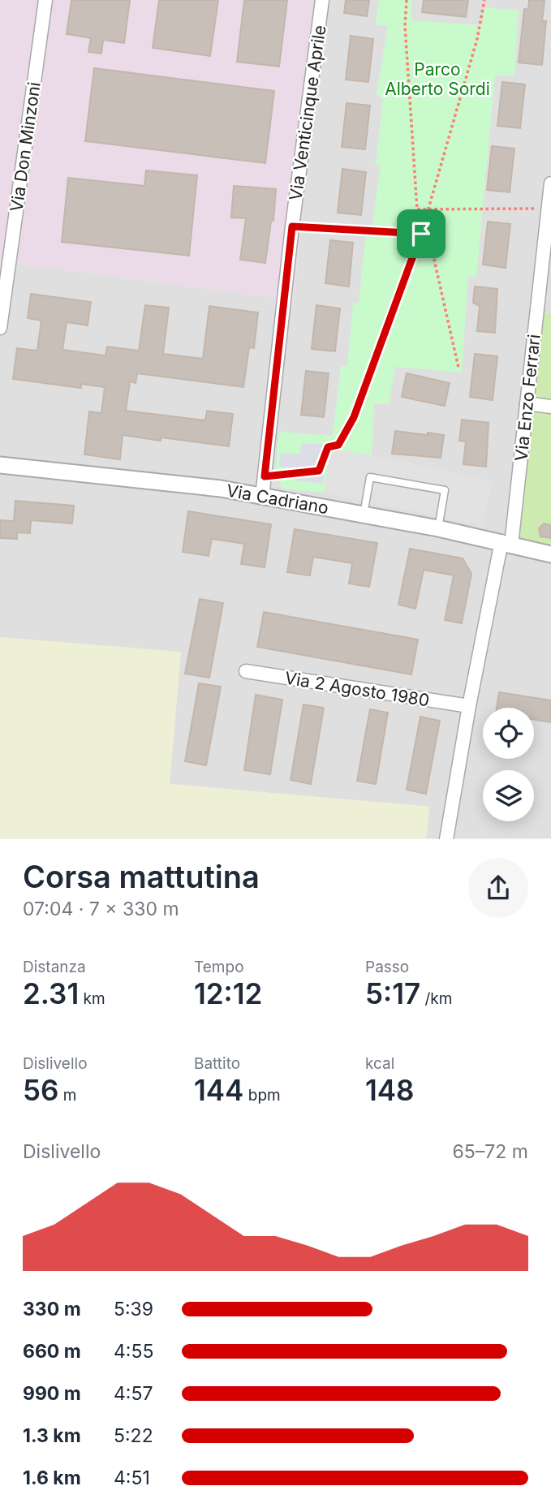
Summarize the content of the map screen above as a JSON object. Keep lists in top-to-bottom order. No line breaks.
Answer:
{"streets":{"street":["Via Venticinque Aprile","Via Don Minzoni","Via Enzo Ferrari","Via Cadriano","Via 2 Agosto 1980"]},"crossings":[["Via Venticinque Aprile","Via Cadriano"],["Via Enzo Ferrari","Via Cadriano"]],"parks":["Parco Alberto Sordi"],"page":{"heading":["Corsa mattutina","07:04 · 7 × 330 m"],"stats":[["Distanza","2.31 km"],["Tempo","12:12"],["Passo","5:17 /km"],["Dislivello","56 m"],["Battito","144 bpm"],["kcal","148"]],"chart":["Dislivello","65–72 m"],"list":[{"name":"330 m","note":"5:39"},{"name":"660 m","note":"4:55"},{"name":"990 m","note":"4:57"},{"name":"1.3 km","note":"5:22"},{"name":"1.6 km","note":"4:51"}]}}
